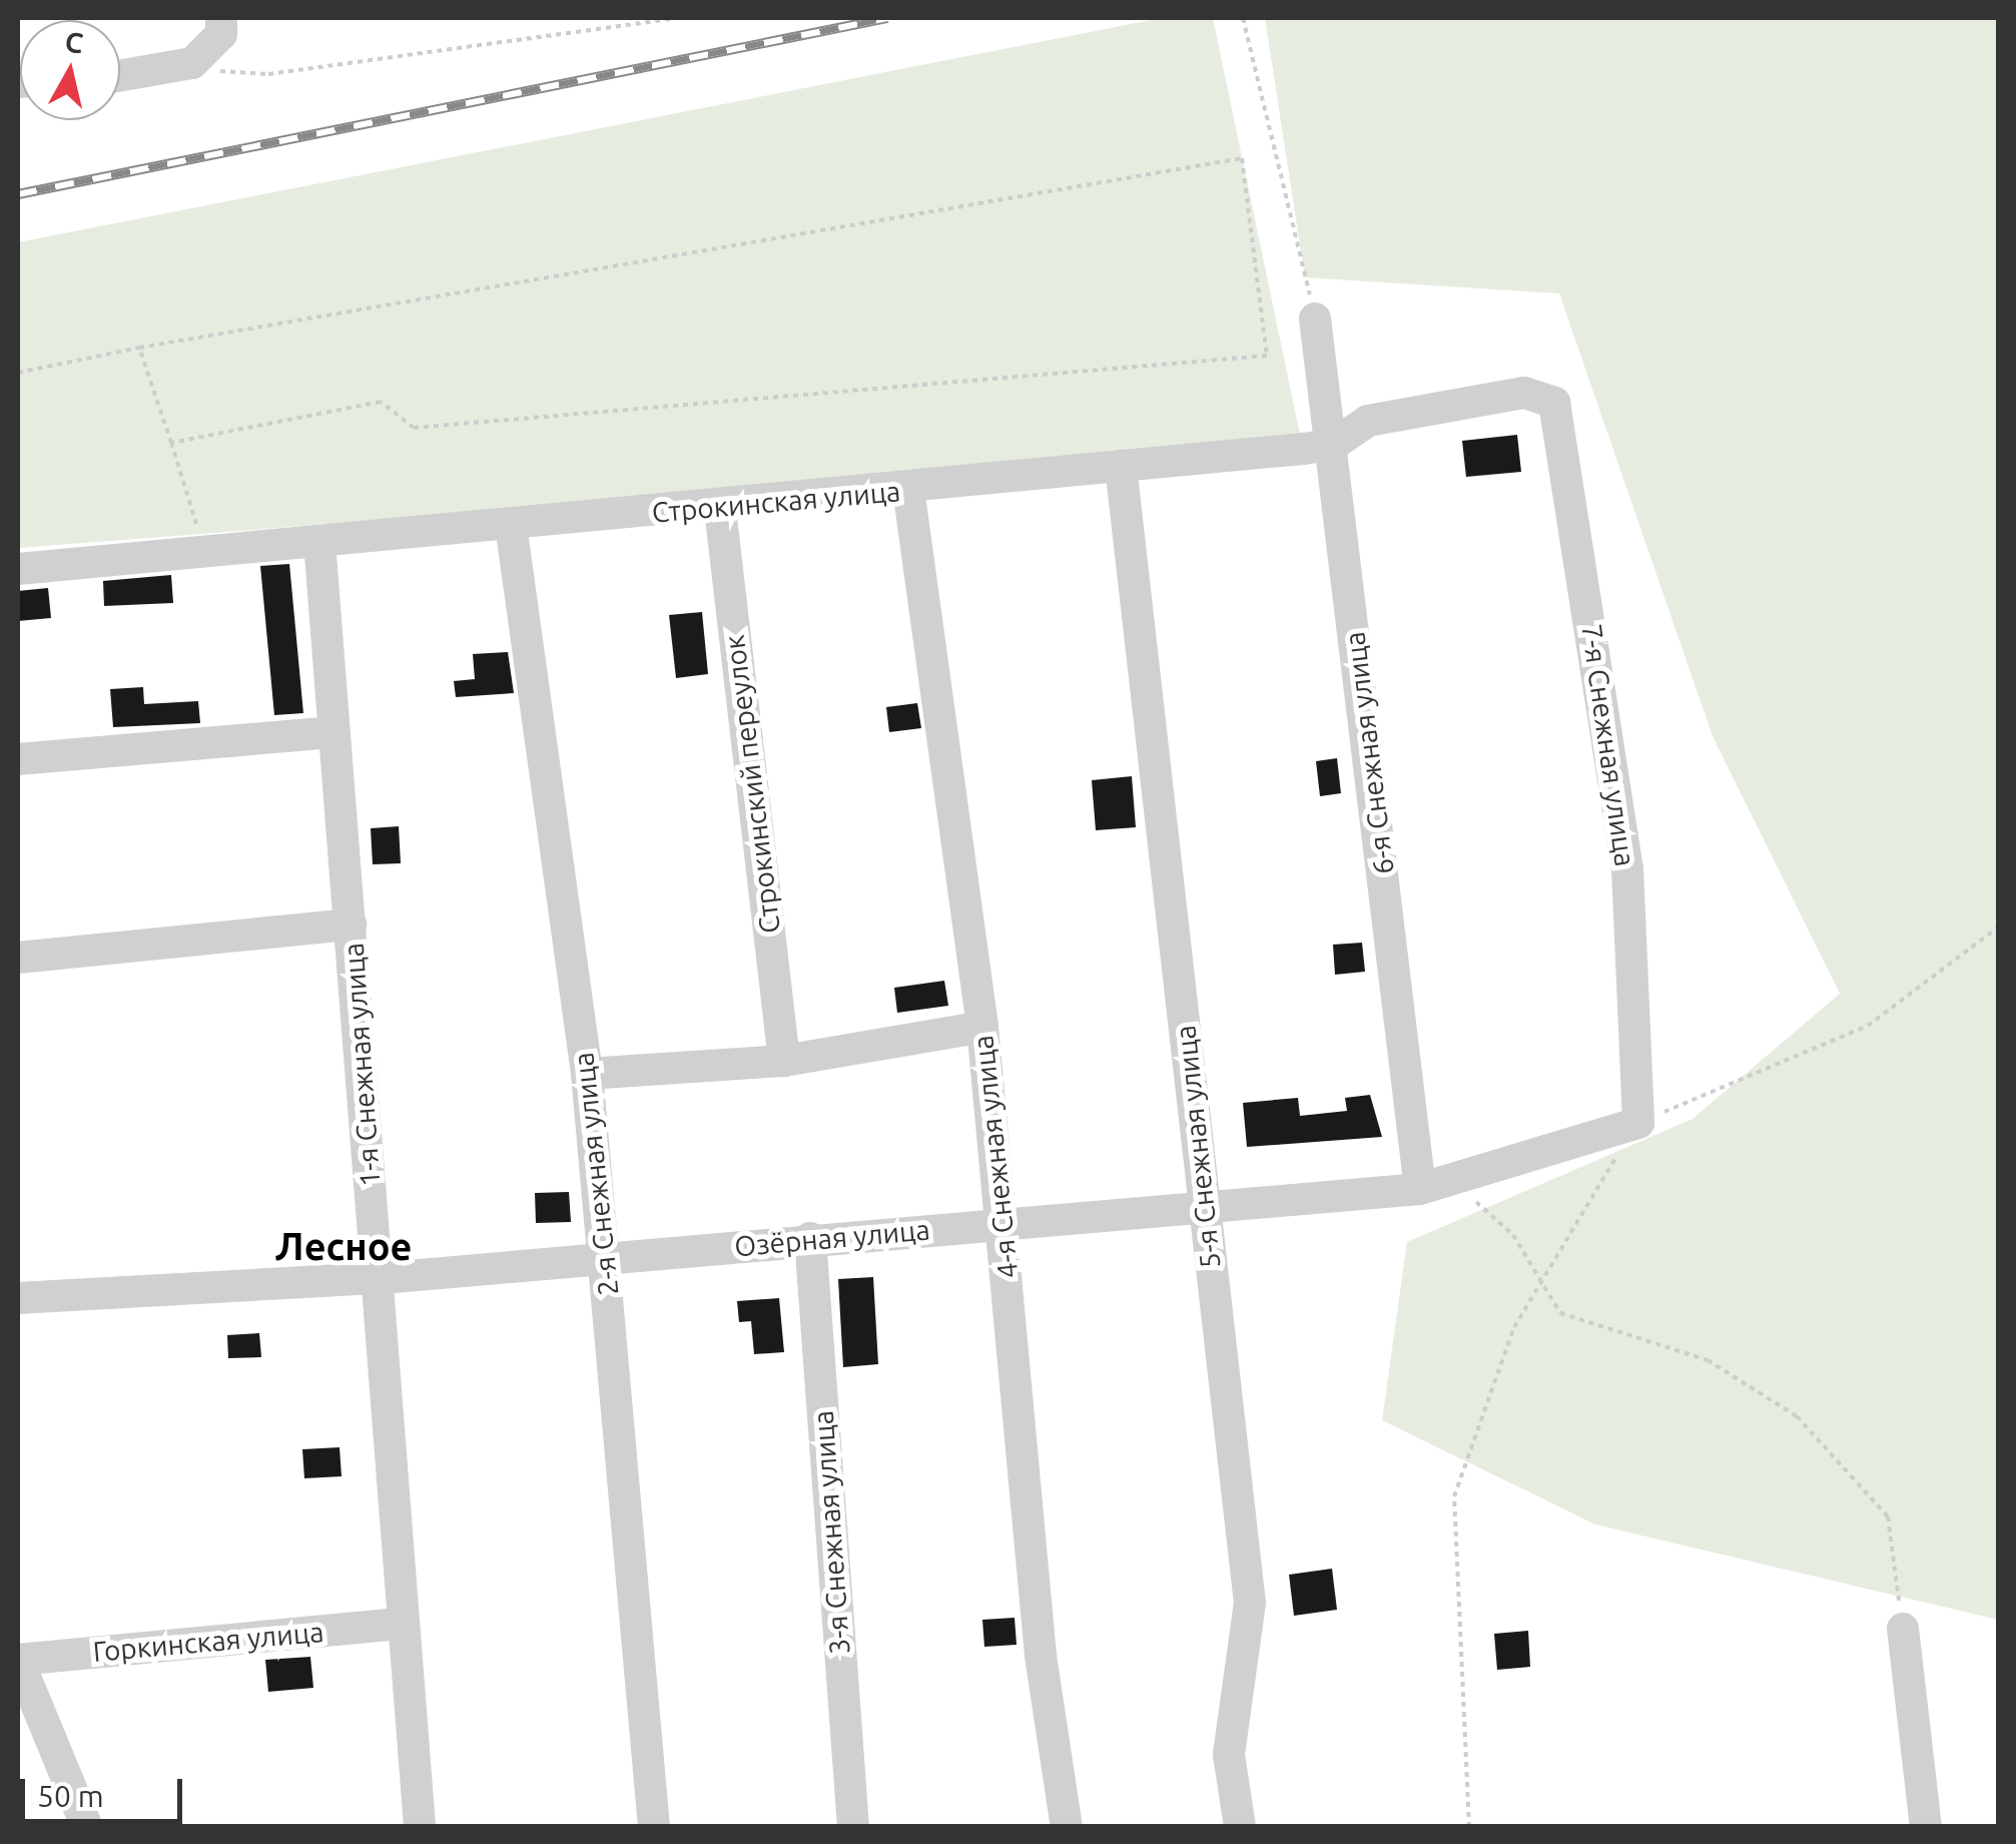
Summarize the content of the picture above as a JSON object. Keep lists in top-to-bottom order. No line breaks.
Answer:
{"streets":{"street":["Строкинская улица","7-я Снежная улица","6-я Снежная улица","Строкинский переулок","1-я Снежная улица","5-я Снежная улица","4-я Снежная улица","2-я Снежная улица","Озёрная улица","3-я Снежная улица","Горкинская улица"]},"crossings":[["Строкинская улица","7-я Снежная улица"],["Строкинская улица","6-я Снежная улица"],["Строкинская улица","Строкинский переулок"],["Строкинская улица","1-я Снежная улица"],["Строкинская улица","5-я Снежная улица"],["Строкинская улица","4-я Снежная улица"],["Строкинская улица","2-я Снежная улица"],["7-я Снежная улица","Озёрная улица"],["6-я Снежная улица","Озёрная улица"],["1-я Снежная улица","Озёрная улица"],["1-я Снежная улица","Горкинская улица"],["5-я Снежная улица","Озёрная улица"],["4-я Снежная улица","Озёрная улица"],["2-я Снежная улица","Озёрная улица"],["Озёрная улица","3-я Снежная улица"]],"districts":["Лесное"],"scale_bar":"50 m","north":"top"}
